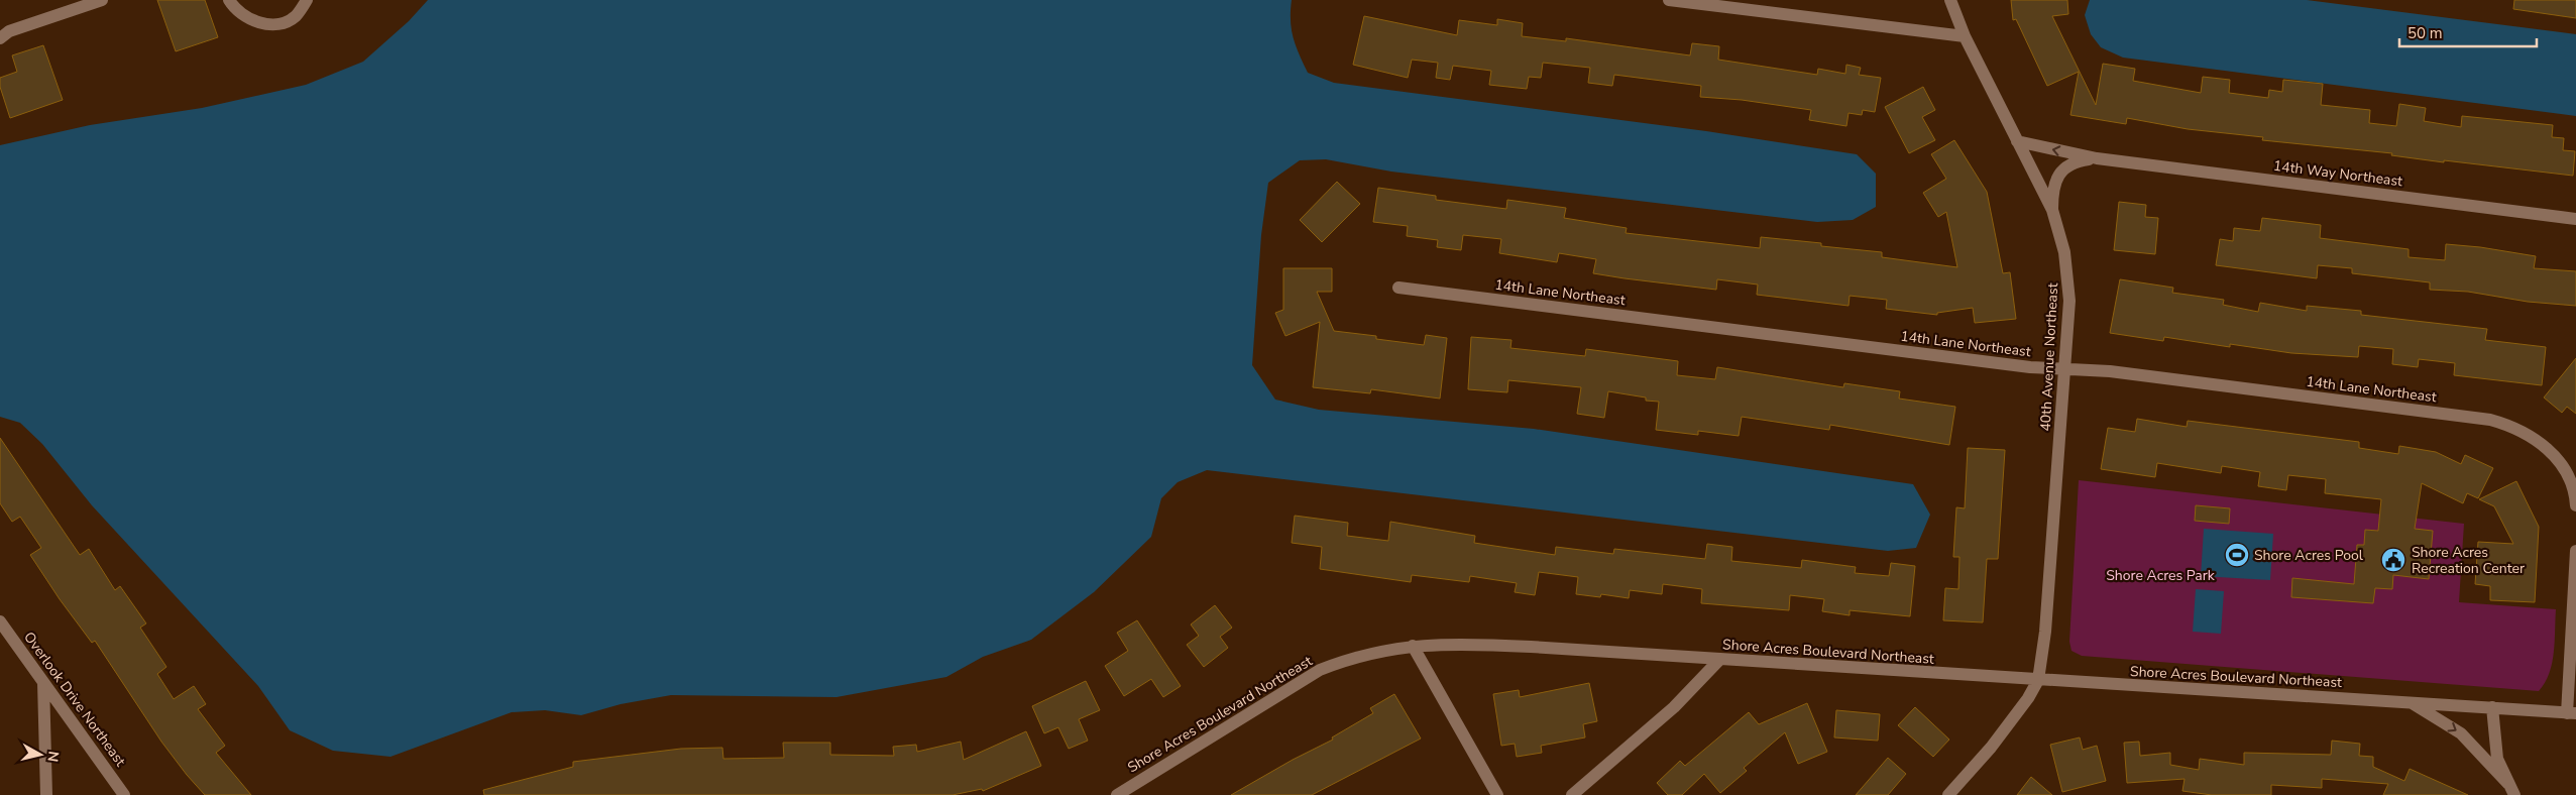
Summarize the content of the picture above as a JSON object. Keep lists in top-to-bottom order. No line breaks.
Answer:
{"streets":{"street":["14th Way Northeast","14th Lane Northeast","40th Avenue Northeast","Shore Acres Boulevard Northeast","Overlook Drive Northeast"]},"crossings":[["14th Way Northeast","40th Avenue Northeast"],["14th Lane Northeast","40th Avenue Northeast"],["40th Avenue Northeast","Shore Acres Boulevard Northeast"]],"parks":["Shore Acres Park"],"places":{"sports":["Shore Acres Pool"],"public building":["Shore Acres Recreation Center"]},"scale_bar":"50 m","north":"right"}
